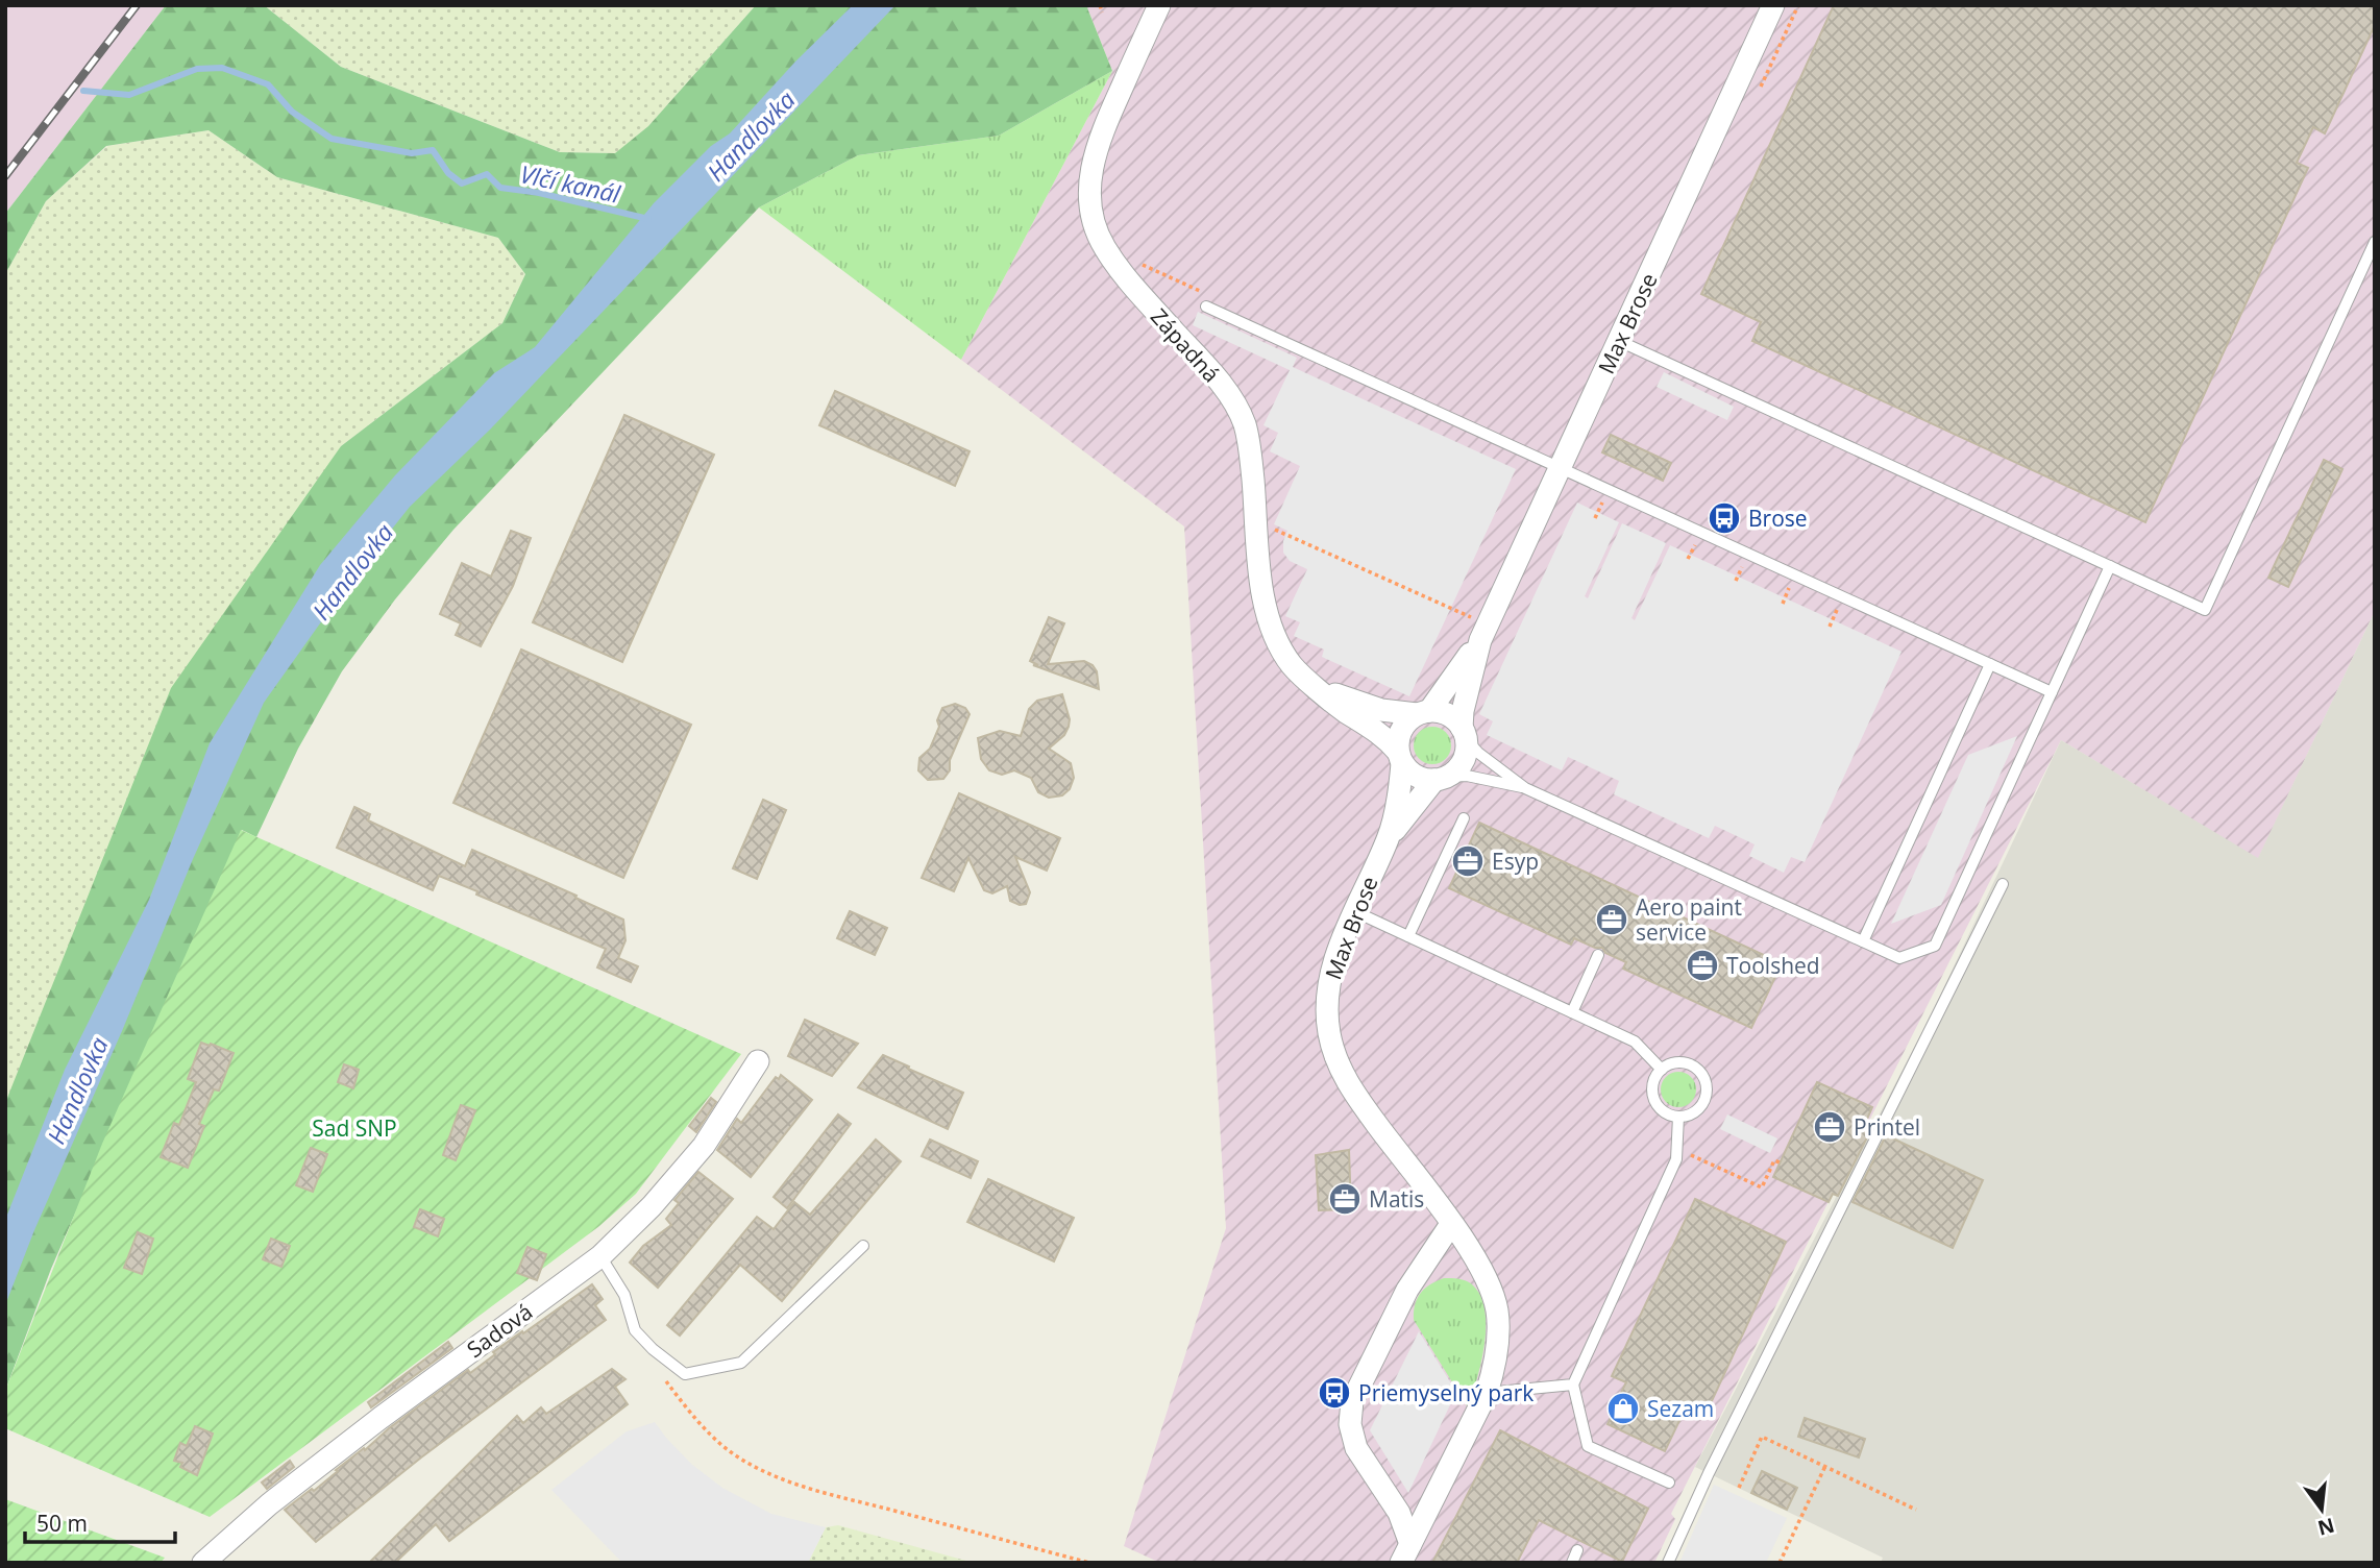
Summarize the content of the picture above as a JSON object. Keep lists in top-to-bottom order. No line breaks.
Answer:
{"streets":{"street":["Max Brose","Západná","Sadová"]},"crossings":[["Max Brose","Západná"]],"water":["Handlovka","Vlčí kanál"],"parks":["Sad SNP"],"places":{"bus stop":["Brose","Priemyselný park"],"office":["Esyp","Aero paint service","Toolshed","Printel","Matis"],"shop":["Sezam"]},"scale_bar":"50 m","north":"bottom"}
